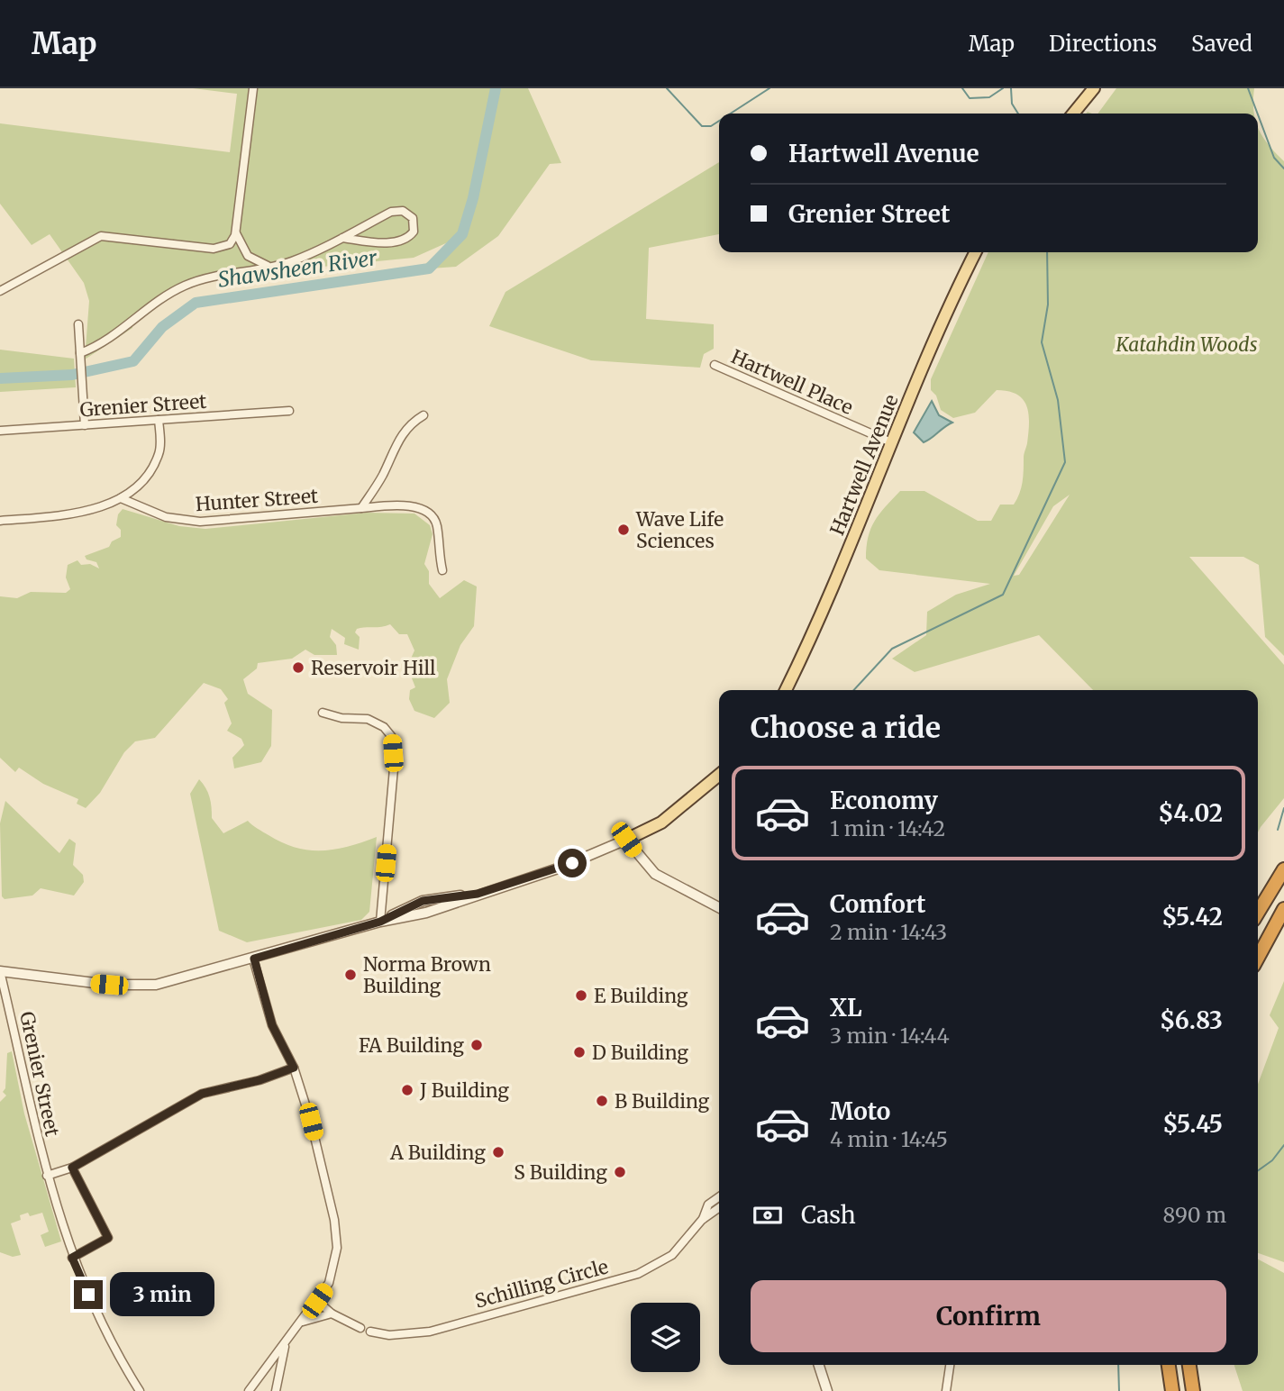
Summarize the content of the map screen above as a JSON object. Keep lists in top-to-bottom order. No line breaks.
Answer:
{"streets":{"main road":["Hartwell Avenue"],"street":["Hartwell Place","Grenier Street","Hunter Street","Schilling Circle"]},"crossings":[["Hartwell Place","Hartwell Avenue"]],"water":["Shawsheen River"],"parks":["Katahdin Woods"],"places":["Wave Life Sciences","Reservoir Hill","Norma Brown Building","E Building","FA Building","D Building","J Building","B Building","A Building","S Building"],"page":{"header":"Map","nav":["Map","Directions","Saved"],"banner":["Hartwell Avenue","Grenier Street"],"heading":"Choose a ride","list":[{"name":"Economy","note":"1 min · 14:42","value":"$4.02"},{"name":"Comfort","note":"2 min · 14:43","value":"$5.42"},{"name":"XL","note":"3 min · 14:44","value":"$6.83"},{"name":"Moto","note":"4 min · 14:45","value":"$5.45"}],"pay":["Cash","890 m"],"buttons":"Confirm","bubble":"3 min"}}
